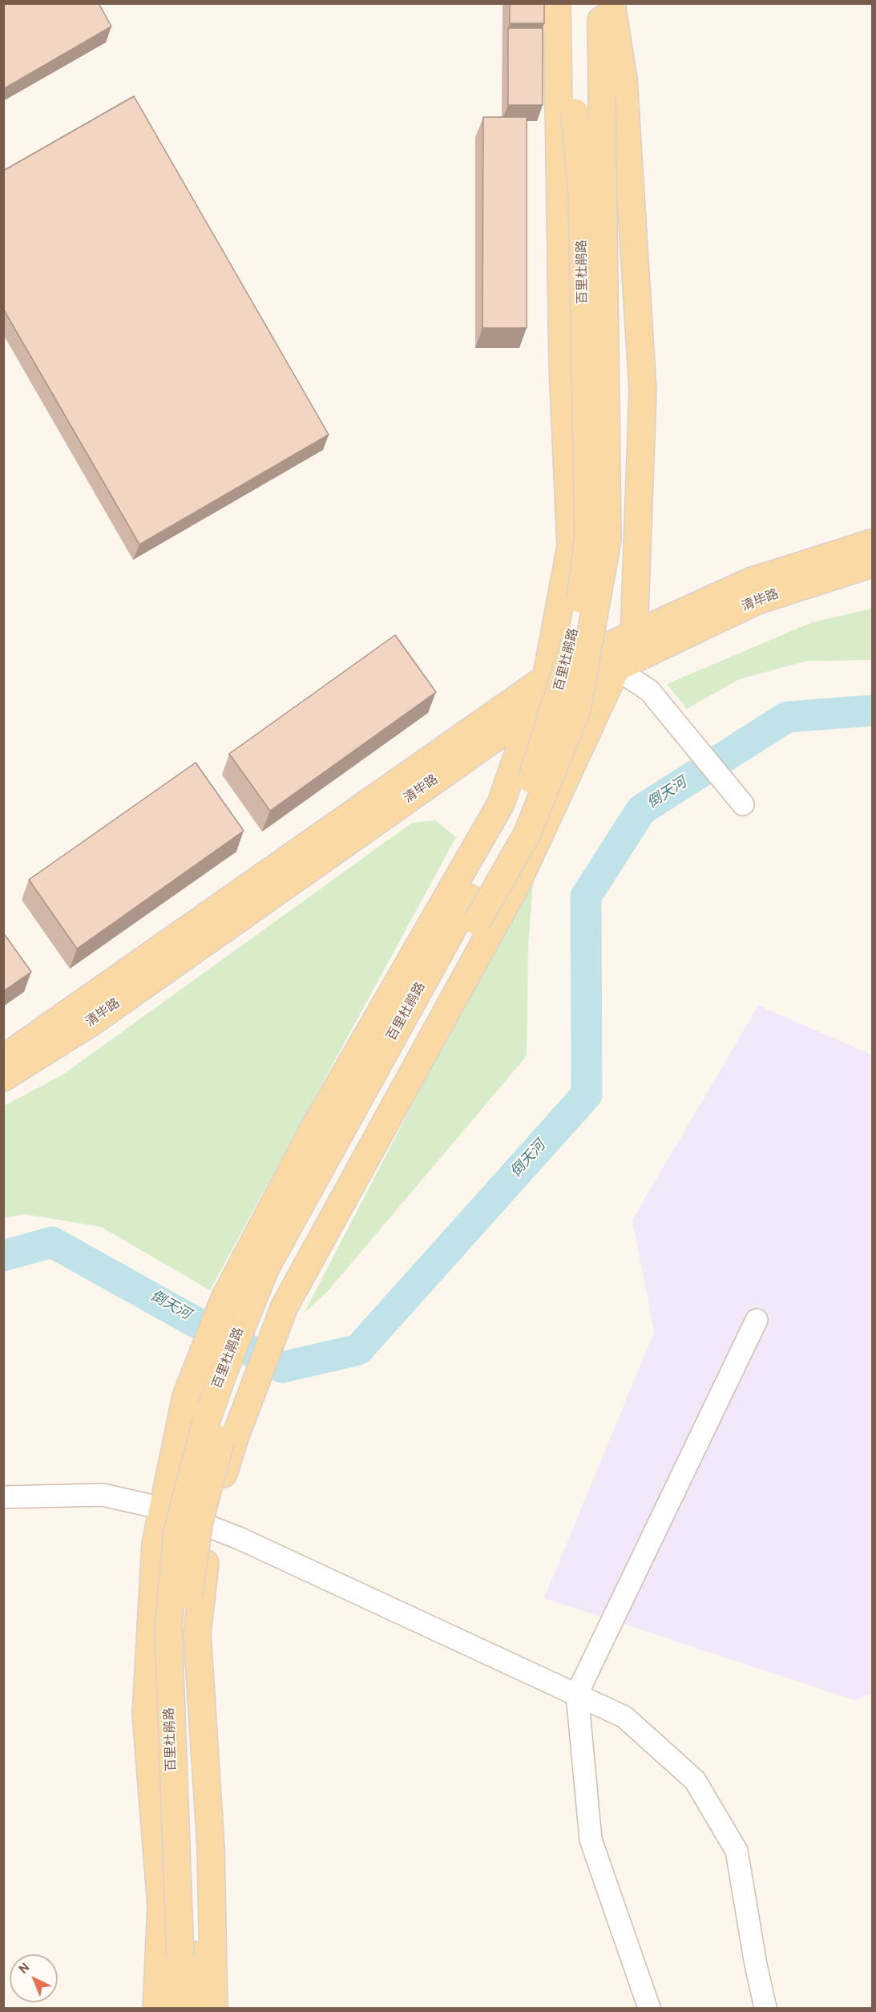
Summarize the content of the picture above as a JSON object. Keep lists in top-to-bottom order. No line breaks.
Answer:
{"streets":{"main road":["百里杜鹃路","清毕路"]},"water":["倒天河"],"north":"top left"}
